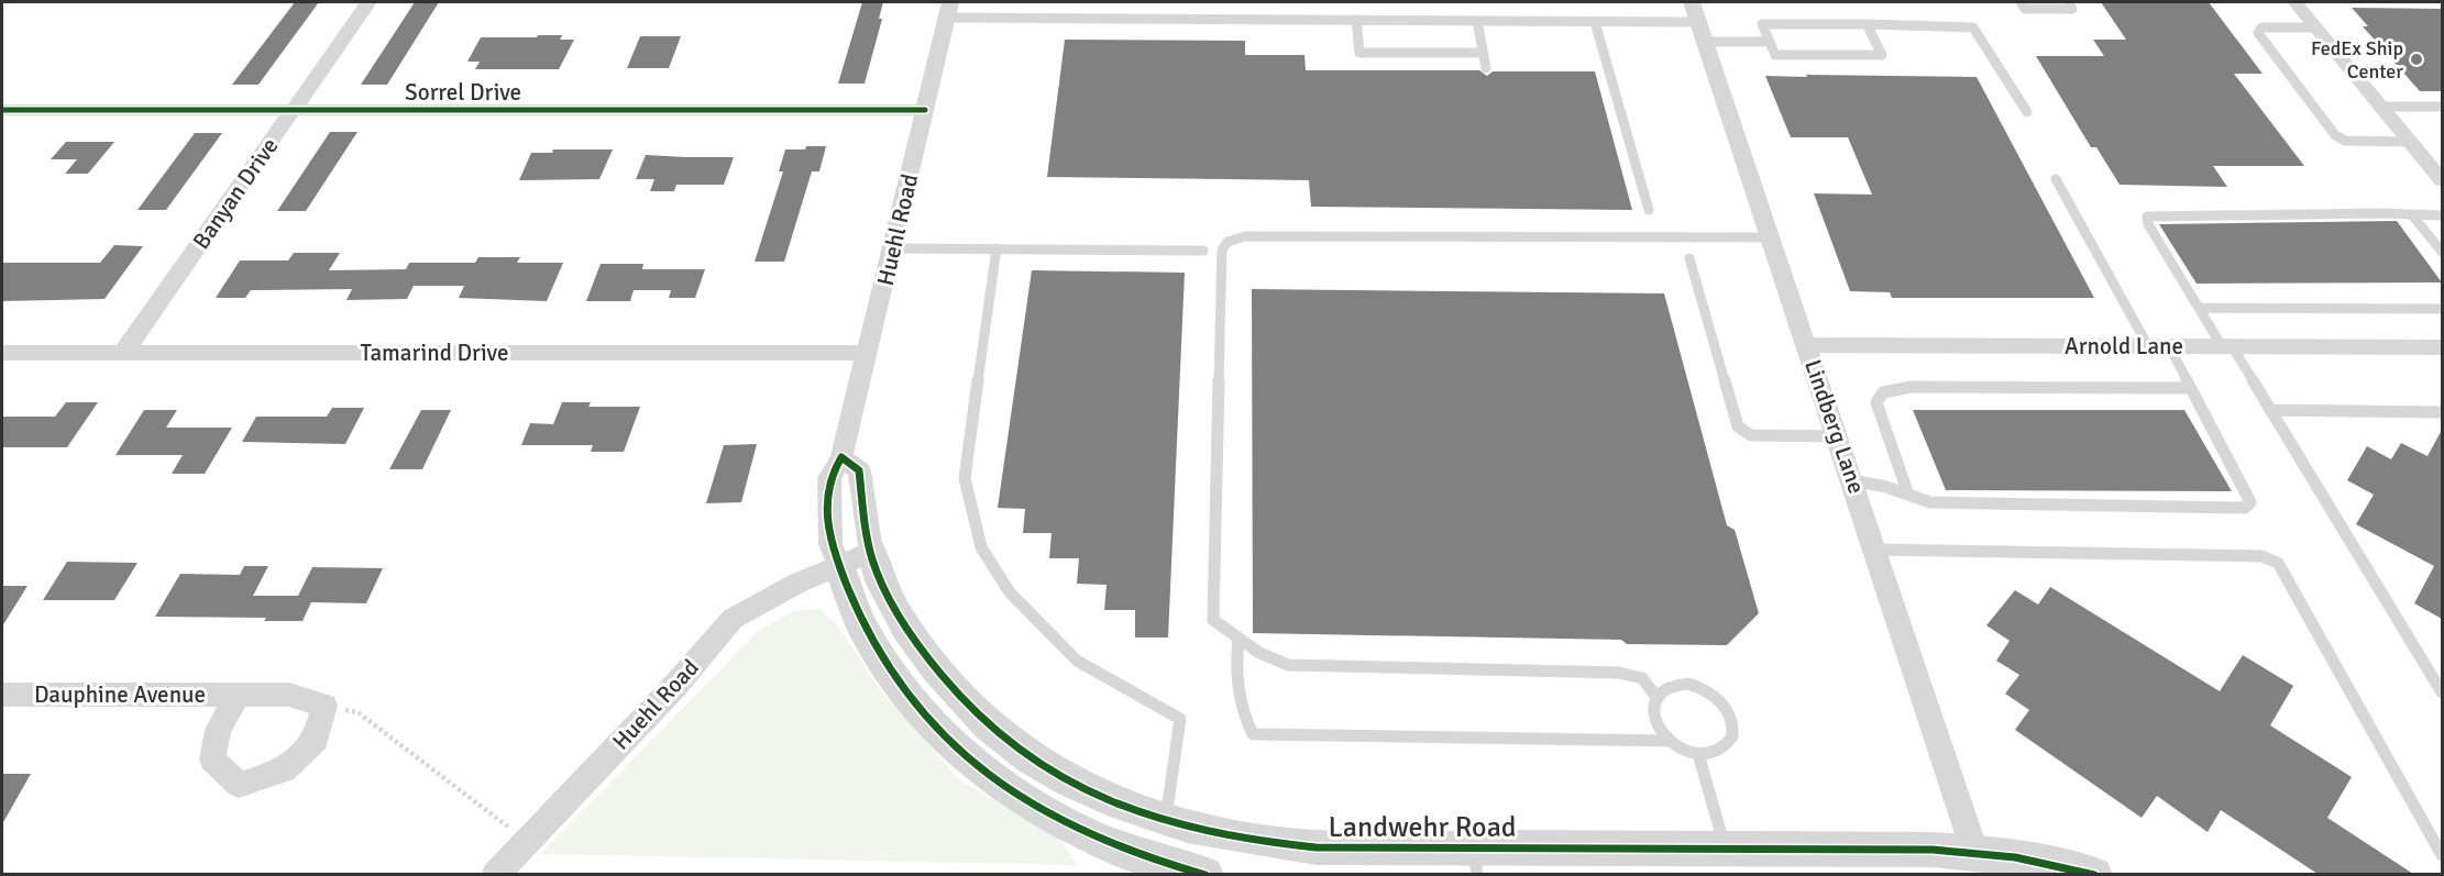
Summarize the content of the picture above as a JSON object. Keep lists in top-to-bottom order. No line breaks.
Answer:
{"streets":{"street":["Sorrel Drive","Banyan Drive","Huehl Road","Arnold Lane","Tamarind Drive","Lindberg Lane","Dauphine Avenue","Landwehr Road"]},"crossings":[["Sorrel Drive","Banyan Drive"],["Sorrel Drive","Huehl Road"],["Banyan Drive","Tamarind Drive"],["Huehl Road","Tamarind Drive"],["Huehl Road","Landwehr Road"],["Arnold Lane","Lindberg Lane"],["Lindberg Lane","Landwehr Road"]],"places":["FedEx Ship Center"]}
